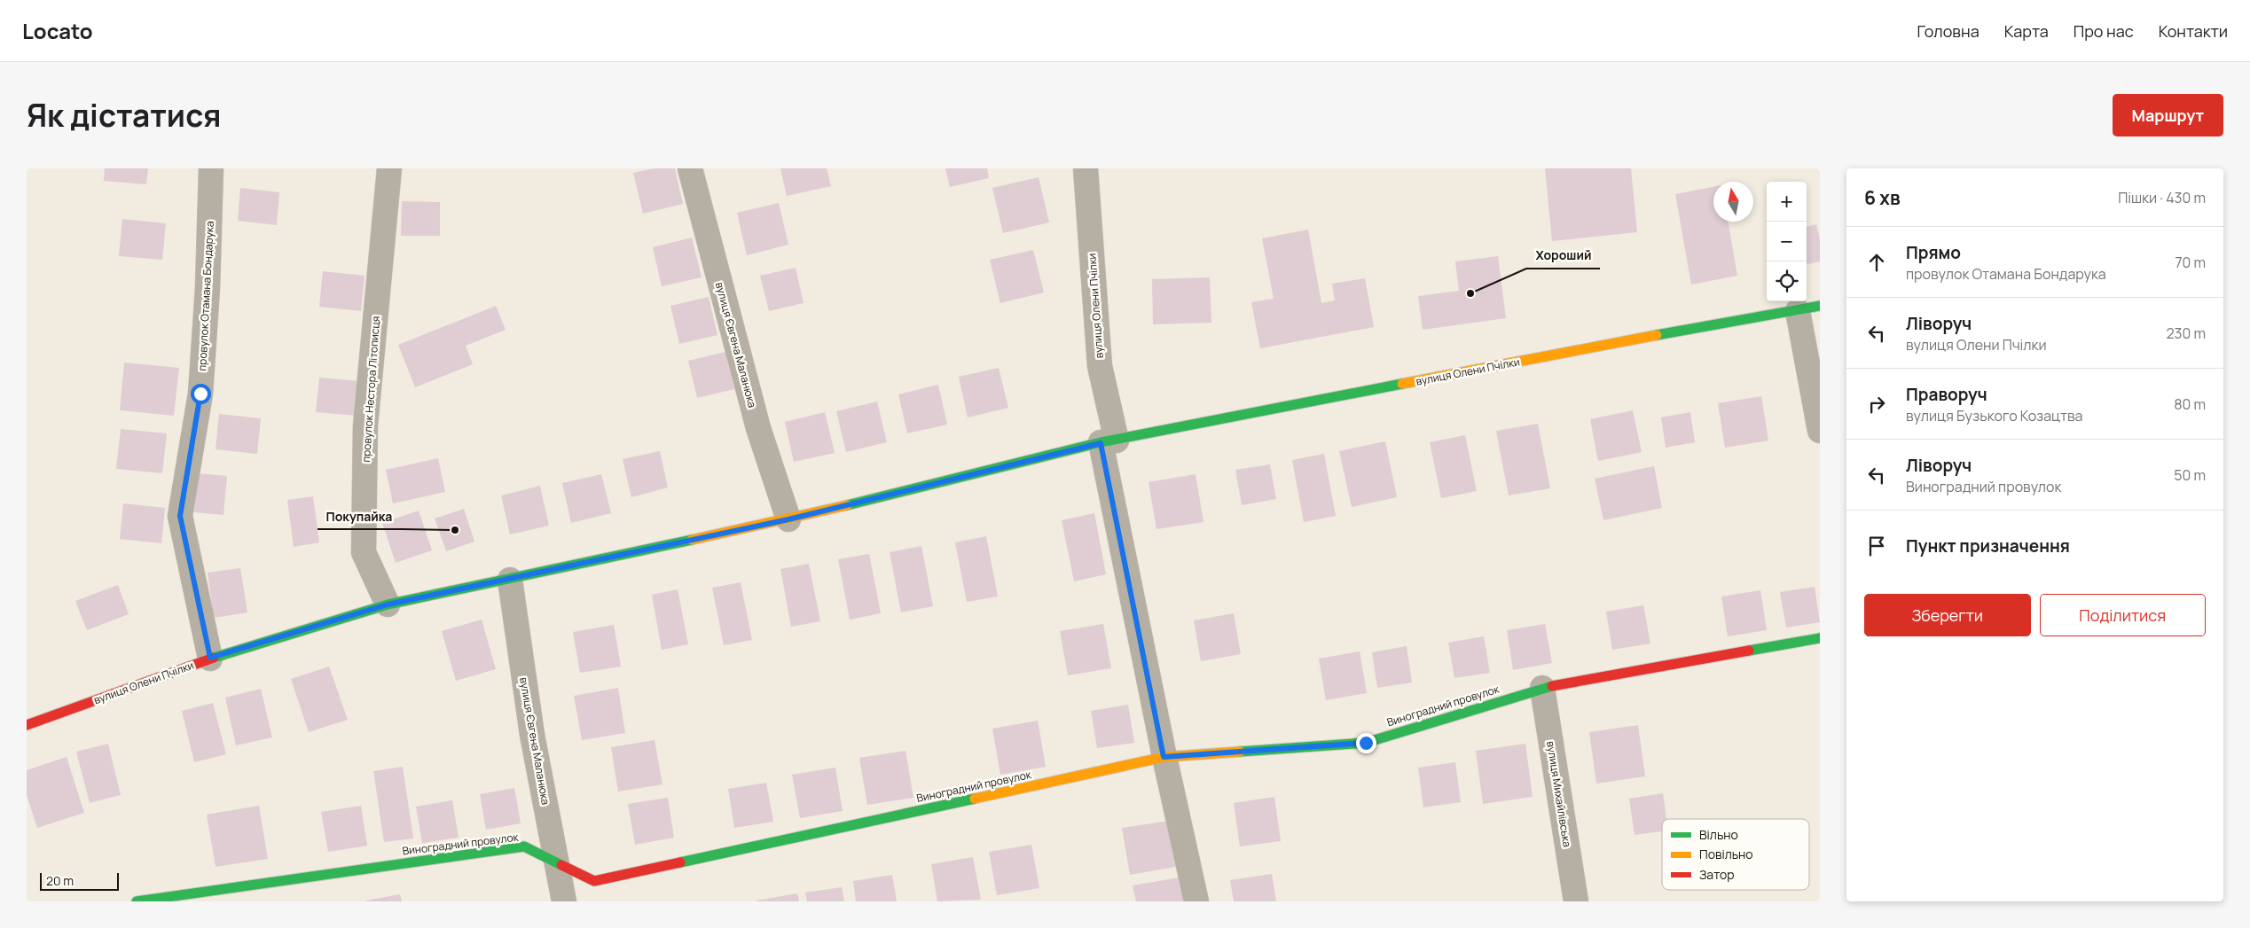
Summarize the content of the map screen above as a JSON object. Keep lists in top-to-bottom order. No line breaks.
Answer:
{"streets":{"street":["провулок Отамана Бондарука","вулиця Олени Пчілки","вулиця Євгена Маланюка","провулок Нестора Літописця","Виноградний провулок","вулиця Михайлівська"]},"crossings":[["провулок Отамана Бондарука","вулиця Олени Пчілки"],["вулиця Олени Пчілки","вулиця Євгена Маланюка"],["вулиця Олени Пчілки","провулок Нестора Літописця"],["вулиця Євгена Маланюка","Виноградний провулок"],["Виноградний провулок","вулиця Михайлівська"]],"places":["Хороший","Покупайка"],"legend":["Вільно","Повільно","Затор"],"scale_bar":"20 m","north":"top","page":{"header":"Locato","nav":["Головна","Карта","Про нас","Контакти"],"title":"Як дістатися","buttons":["Маршрут",["Зберегти","Поділитися"]],"heading":["6 хв","Пішки · 430 m"],"map_buttons":["+","−"],"list":[["Прямо","провулок Отамана Бондарука","70 m"],["Ліворуч","вулиця Олени Пчілки","230 m"],["Праворуч","вулиця Бузького Козацтва","80 m"],["Ліворуч","Виноградний провулок","50 m"],"Пункт призначення"],"scale":"20 m"}}
